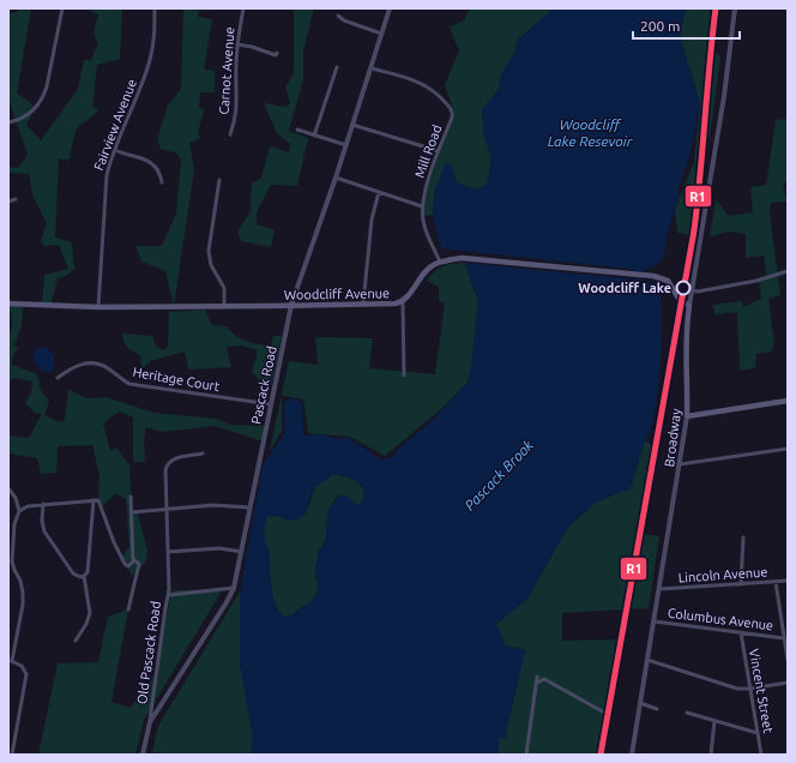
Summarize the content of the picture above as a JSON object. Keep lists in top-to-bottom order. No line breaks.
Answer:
{"streets":{"main road":["Woodcliff Avenue","Broadway"],"street":["Carnot Avenue","Fairview Avenue","Mill Road","Heritage Court","Pascack Road","Lincoln Avenue","Columbus Avenue","Old Pascack Road","Vincent Street"]},"crossings":[["Fairview Avenue","Woodcliff Avenue"],["Mill Road","Woodcliff Avenue"],["Mill Road","Pascack Road"],["Woodcliff Avenue","Pascack Road"],["Heritage Court","Pascack Road"],["Pascack Road","Old Pascack Road"],["Broadway","Lincoln Avenue"],["Broadway","Columbus Avenue"],["Columbus Avenue","Vincent Street"]],"water":["Woodcliff Lake Resevoir","Pascack Brook"],"places":["Woodcliff Lake"],"lines":["transit line R1"],"scale_bar":"200 m"}
